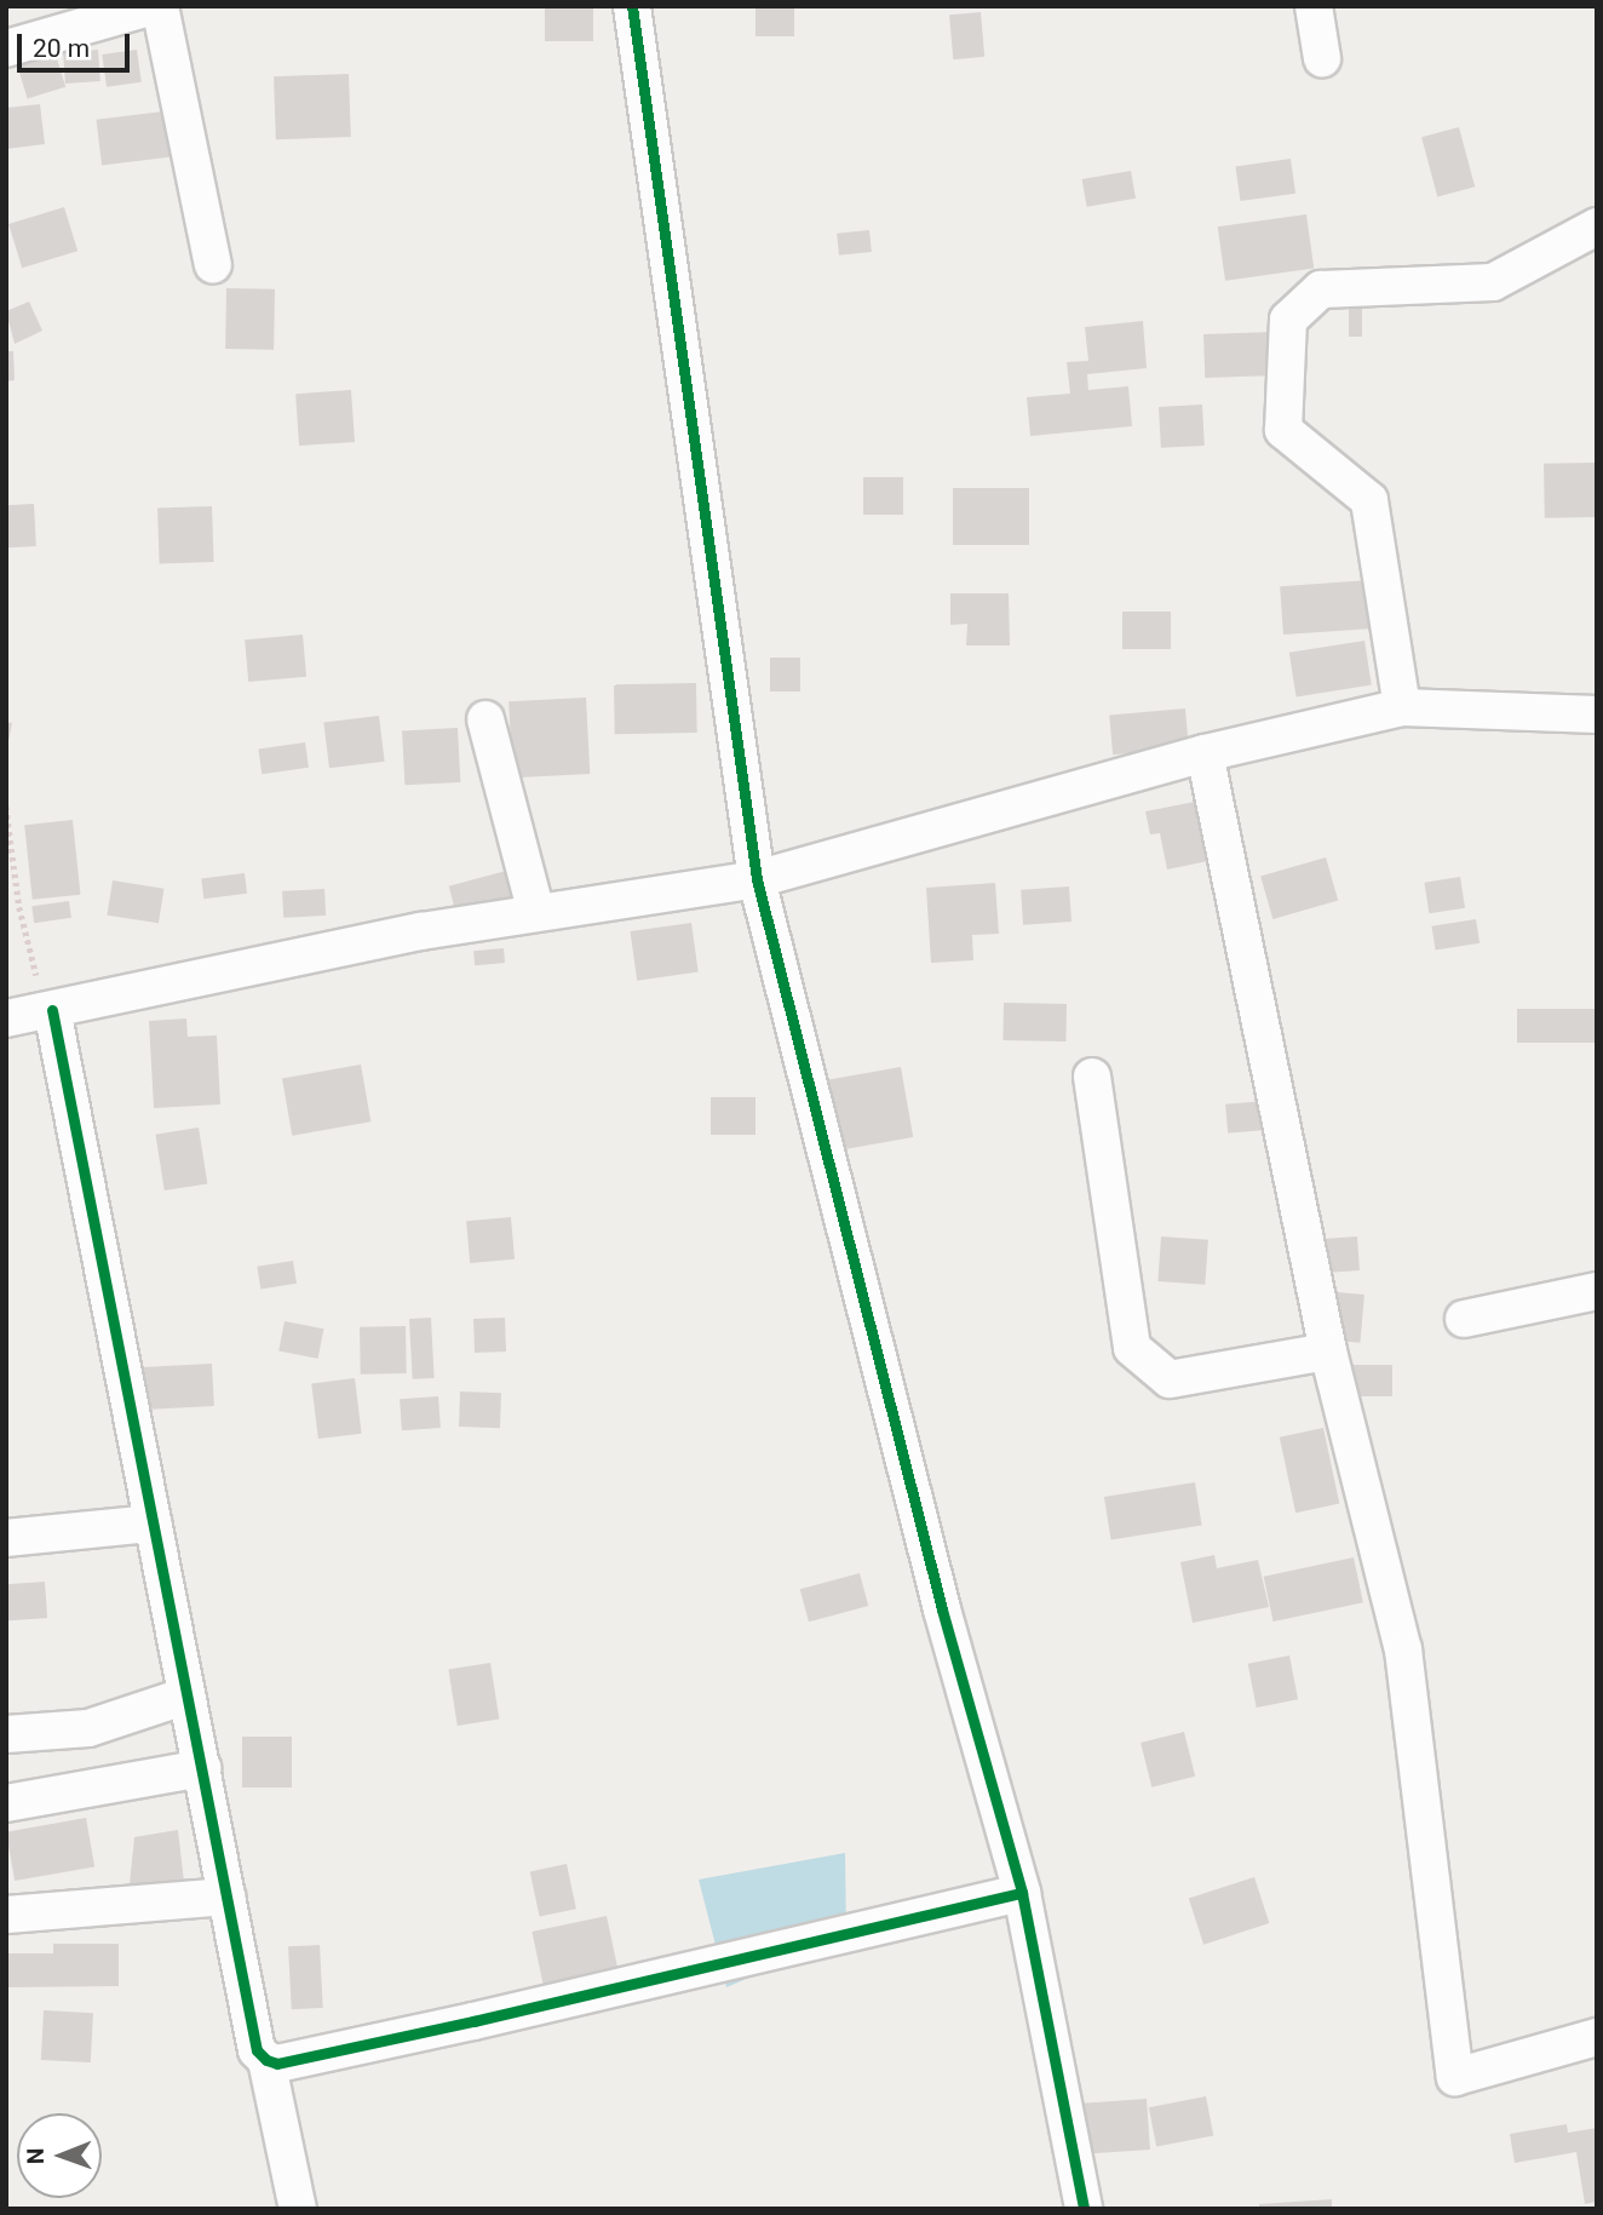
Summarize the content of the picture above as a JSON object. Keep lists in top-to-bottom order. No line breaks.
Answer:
{"scale_bar":"20 m","north":"left"}
